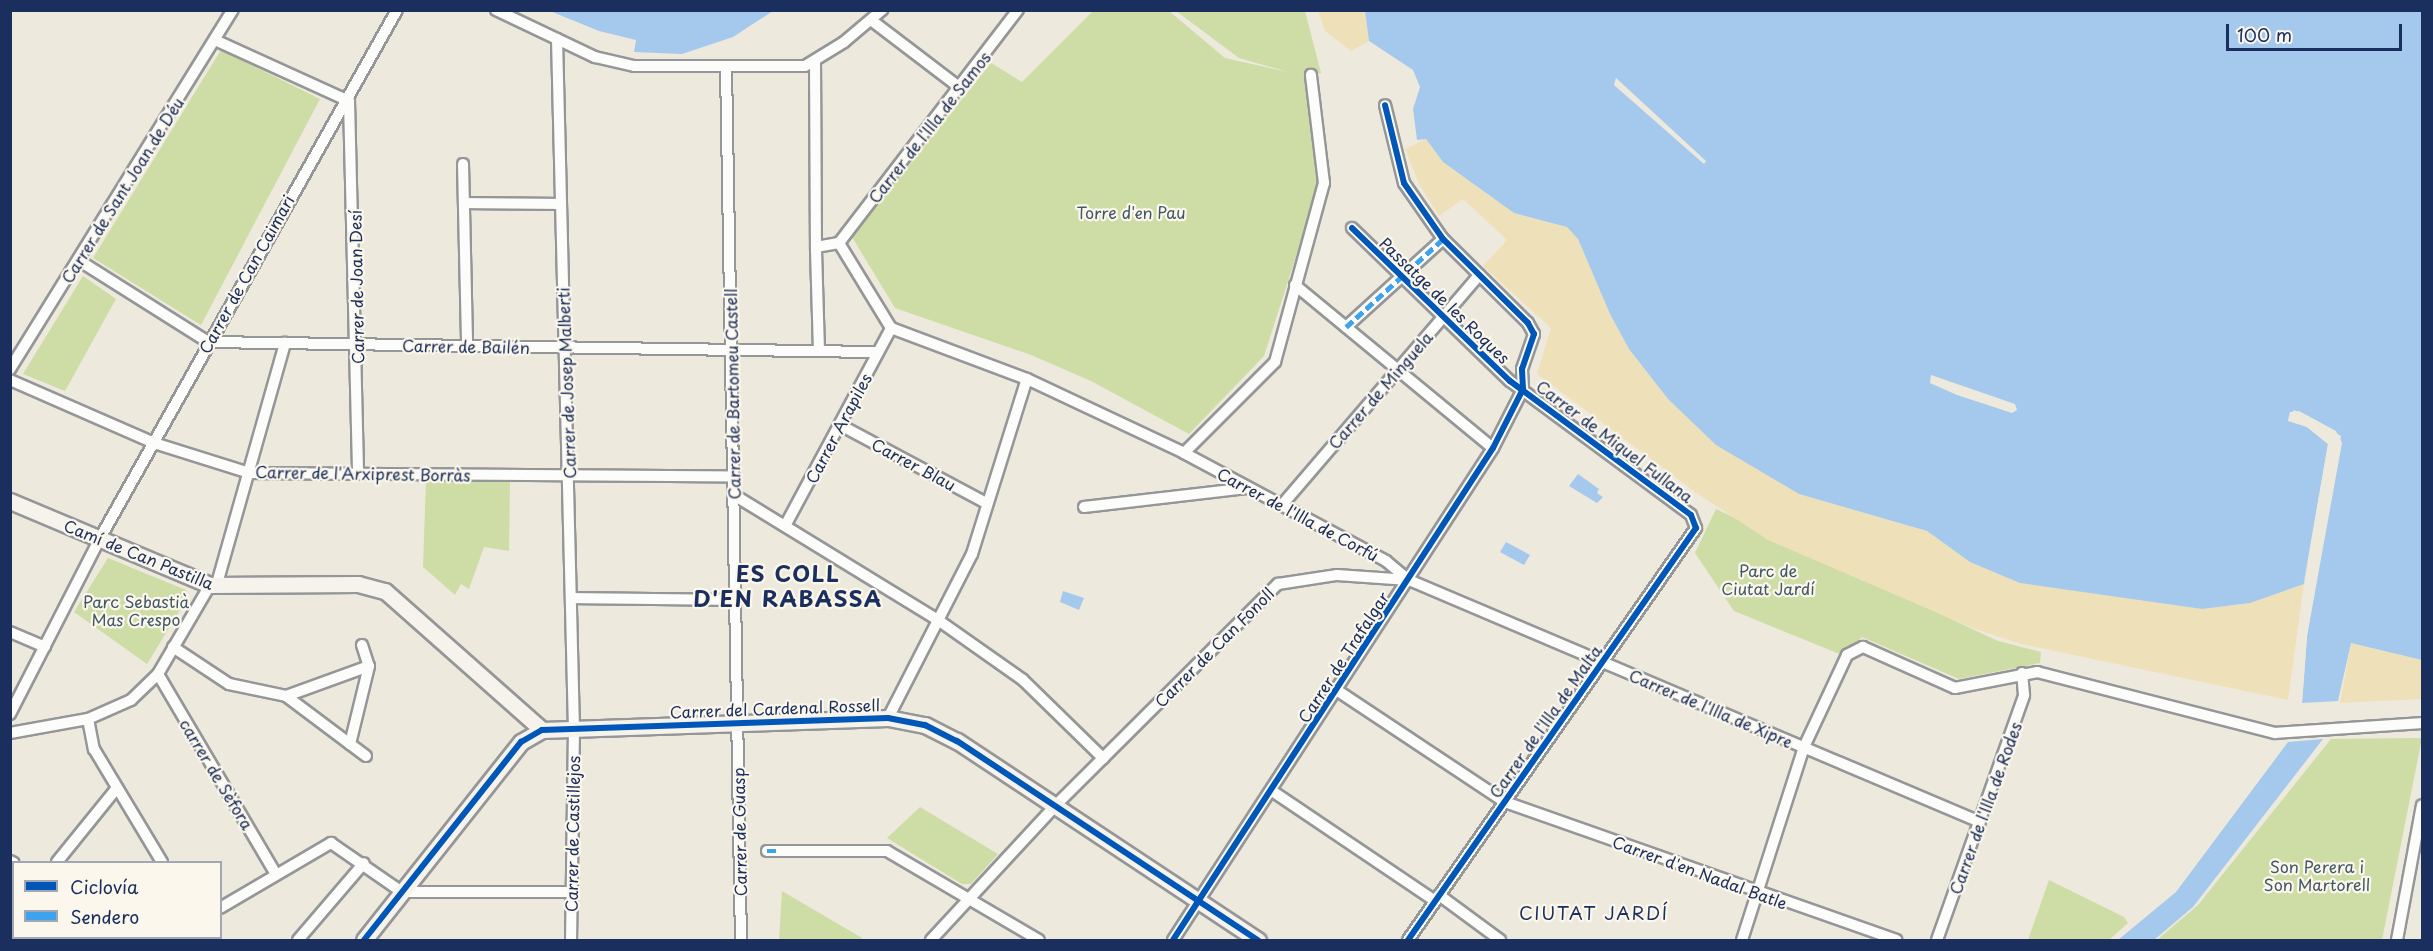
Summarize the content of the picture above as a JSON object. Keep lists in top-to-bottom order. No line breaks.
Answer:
{"streets":{"street":["Carrer de l'Illa de Samos","Carrer de Sant Joan de Déu","Carrer de Can Caimari","Carrer de Joan Desí","Passatge de les Roques","Carrer de Bailén","Carrer de Josep Malberti","Carrer de Minguela","Carrer de Bartomeu Castell","Carrer Arapiles","Carrer de Miquel Fullana","Carrer Blau","Carrer de l'Arxiprest Borràs","Carrer de l'Illa de Corfú","Camí de Can Pastilla","Carrer de Can Fonoll","Carrer de Trafalgar","Carrer del Cardenal Rossell","Carrer de l'Illa de Xipre","Carrer de l'Illa de Malta","carrer de Sèfora","Carrer de l'Illa de Rodes","Carrer de Guasp","Carrer de Castillejos","Carrer d'en Nadal Batle"]},"crossings":[["Carrer de Can Caimari","Carrer de Joan Desí"],["Carrer de Can Caimari","Carrer de Bailén"],["Carrer de Can Caimari","Carrer de l'Arxiprest Borràs"],["Carrer de Can Caimari","Camí de Can Pastilla"],["Carrer de Joan Desí","Carrer de Bailén"],["Carrer de Joan Desí","Carrer de l'Arxiprest Borràs"],["Passatge de les Roques","Carrer de Minguela"],["Passatge de les Roques","Carrer de Miquel Fullana"],["Passatge de les Roques","Carrer de Trafalgar"],["Carrer de Bailén","Carrer de Josep Malberti"],["Carrer de Bailén","Carrer de Bartomeu Castell"],["Carrer de Bailén","Carrer Arapiles"],["Carrer de Josep Malberti","Carrer de l'Arxiprest Borràs"],["Carrer de Josep Malberti","Carrer del Cardenal Rossell"],["Carrer de Josep Malberti","Carrer de Castillejos"],["Carrer de Minguela","Carrer de l'Illa de Corfú"],["Carrer de Bartomeu Castell","Carrer de l'Arxiprest Borràs"],["Carrer de Bartomeu Castell","Carrer del Cardenal Rossell"],["Carrer de Bartomeu Castell","Carrer de Guasp"],["Carrer Arapiles","Carrer Blau"],["Carrer Arapiles","Carrer de l'Illa de Corfú"],["Carrer de Miquel Fullana","Carrer de Trafalgar"],["Carrer de Miquel Fullana","Carrer de l'Illa de Malta"],["Carrer de l'Illa de Corfú","Carrer de Can Fonoll"],["Carrer de l'Illa de Corfú","Carrer de Trafalgar"],["Carrer de l'Illa de Corfú","Carrer de l'Illa de Xipre"],["Camí de Can Pastilla","Carrer del Cardenal Rossell"],["Carrer de Can Fonoll","Carrer de Trafalgar"],["Carrer de Can Fonoll","Carrer del Cardenal Rossell"],["Carrer de Can Fonoll","Carrer de l'Illa de Xipre"],["Carrer de Trafalgar","Carrer del Cardenal Rossell"],["Carrer de Trafalgar","Carrer de l'Illa de Xipre"],["Carrer de Trafalgar","Carrer d'en Nadal Batle"],["Carrer del Cardenal Rossell","Carrer de Guasp"],["Carrer del Cardenal Rossell","Carrer de Castillejos"],["Carrer de l'Illa de Xipre","Carrer de l'Illa de Malta"],["Carrer de l'Illa de Xipre","Carrer de l'Illa de Rodes"],["Carrer de l'Illa de Malta","Carrer d'en Nadal Batle"]],"districts":["ES COLL D'EN RABASSA","CIUTAT JARDÍ"],"parks":["Torre d'en Pau","Parc de Ciutat Jardí","Parc Sebastià Mas Crespo","Son Perera i Son Martorell"],"legend":["Ciclovía","Sendero"],"scale_bar":"100 m"}
